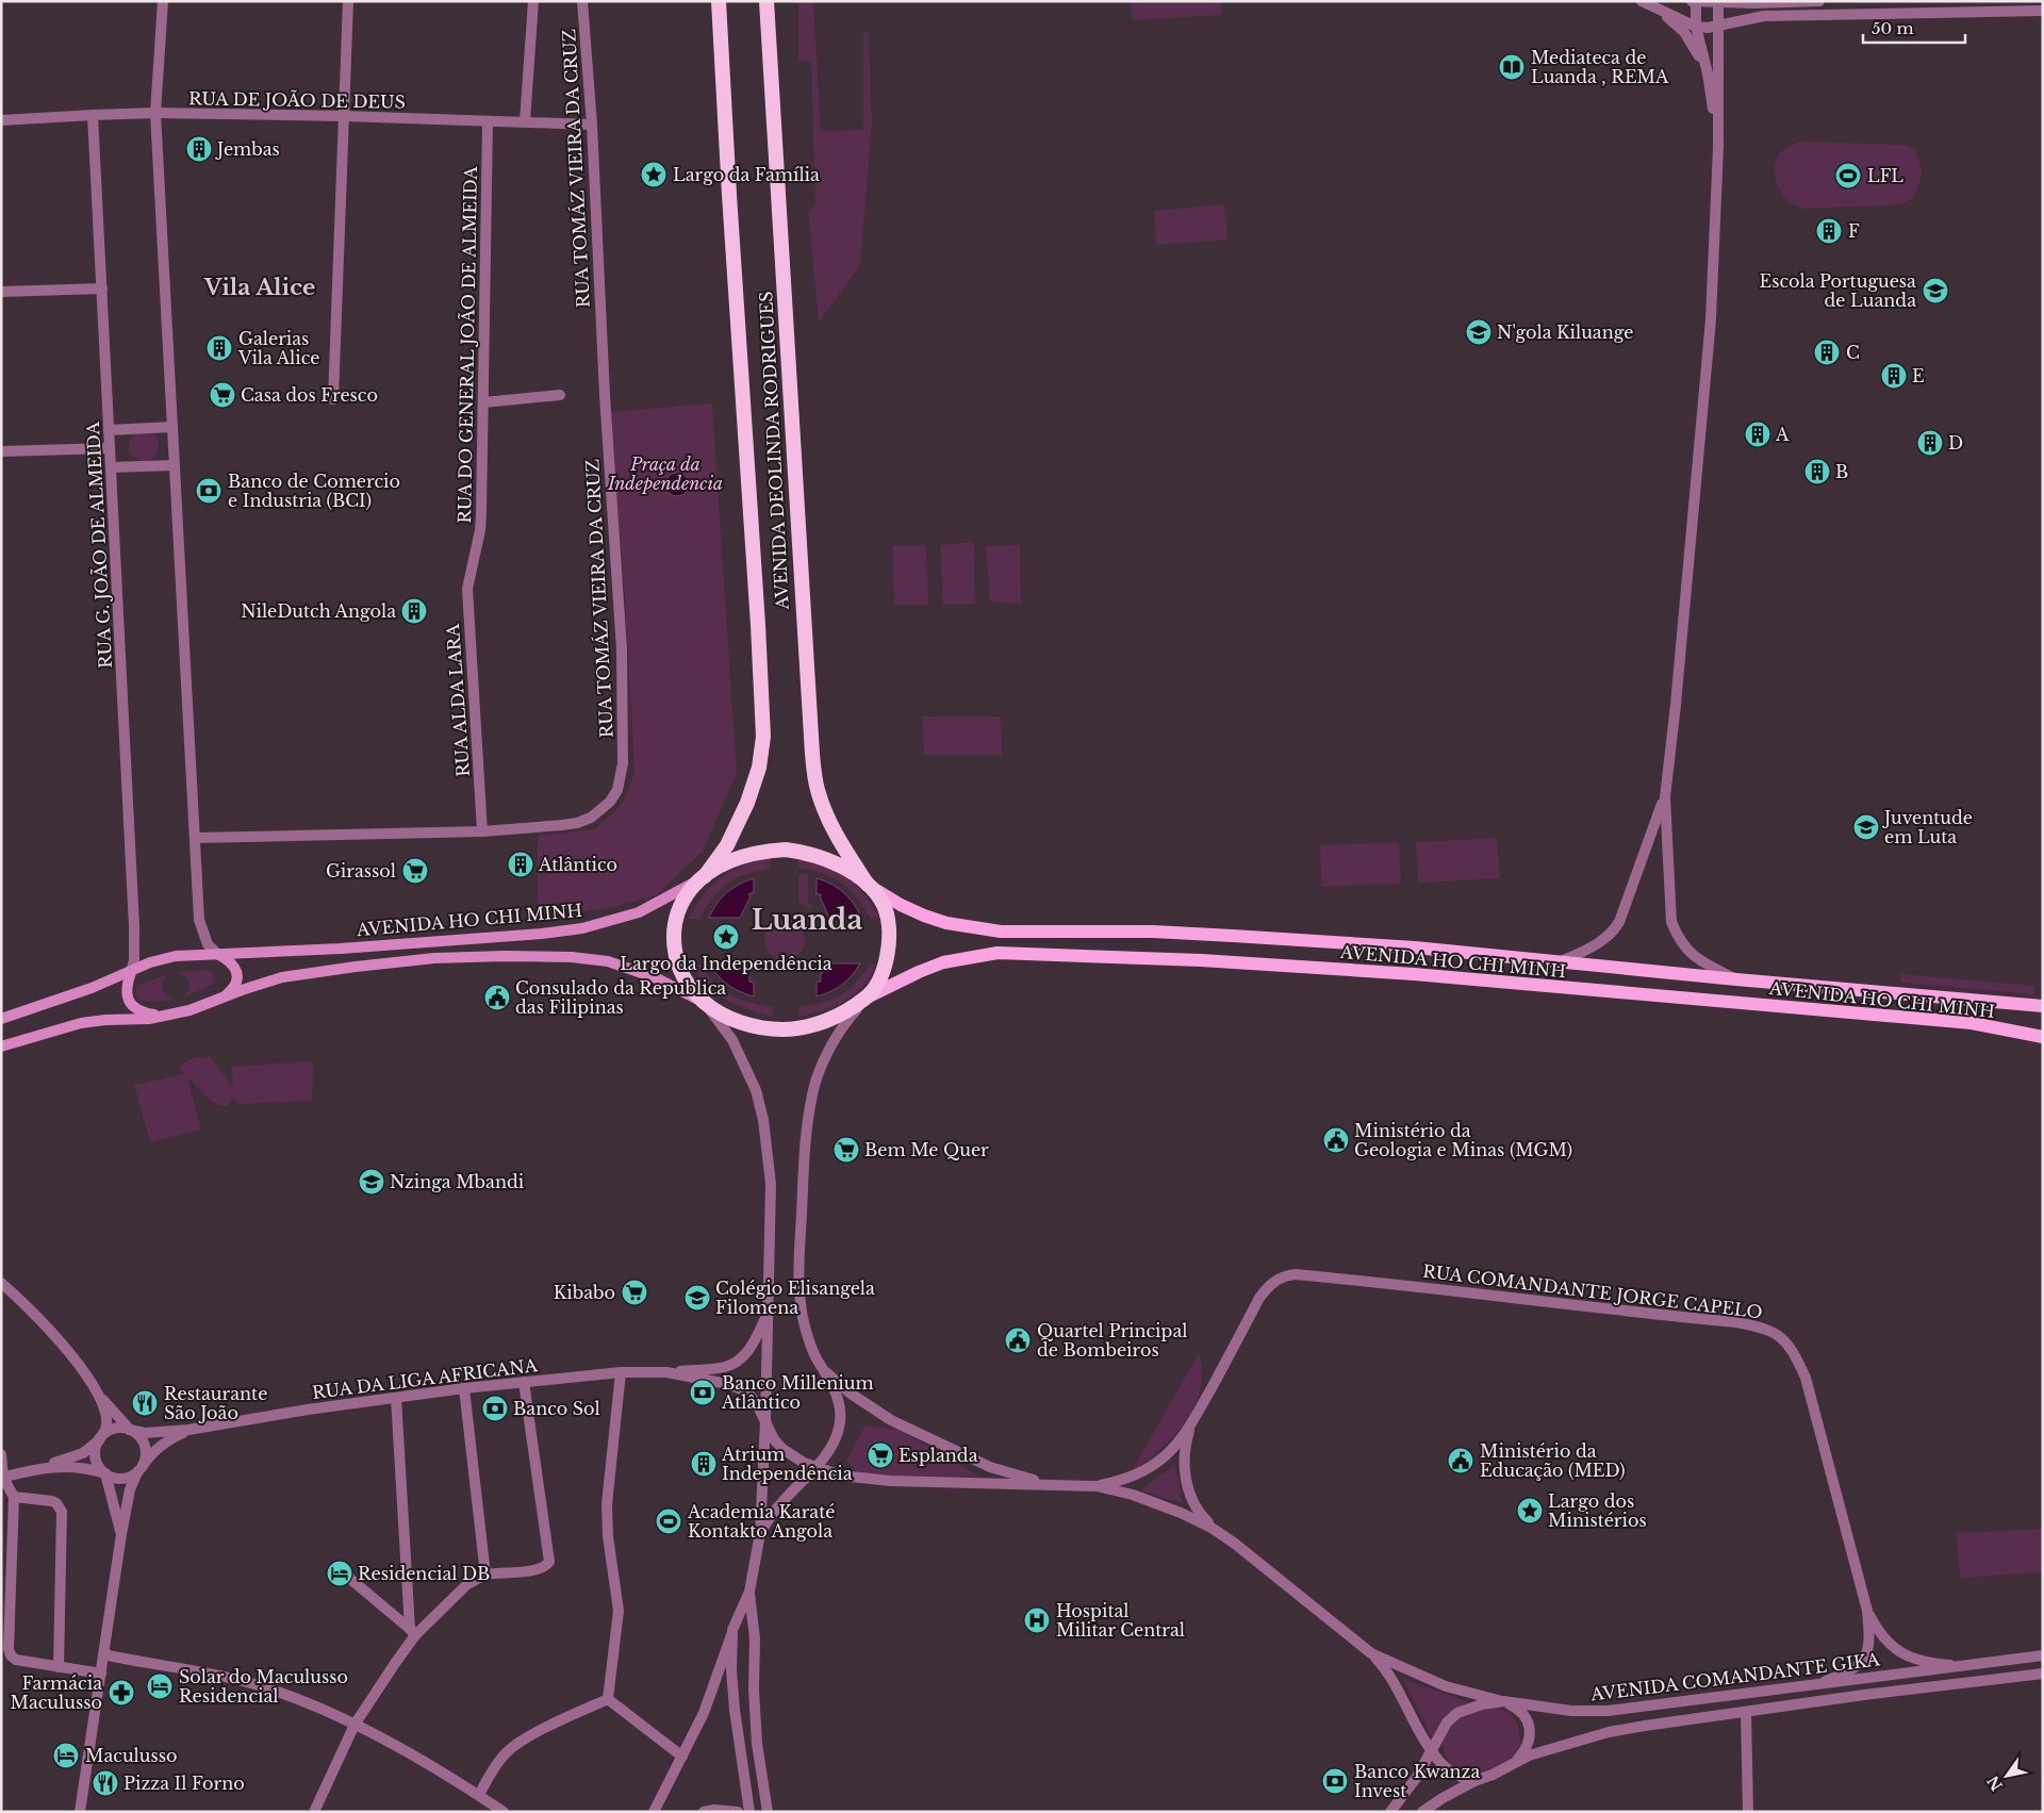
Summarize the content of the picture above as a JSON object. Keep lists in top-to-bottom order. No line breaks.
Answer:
{"streets":{"highway":["AVENIDA DEOLINDA RODRIGUES"],"main road":["AVENIDA HO CHI MINH"],"street":["RUA DE JOÃO DE DEUS","RUA TOMÁZ VIEIRA DA CRUZ","RUA DO GENERAL JOÃO DE ALMEIDA","RUA G. JOÃO DE ALMEIDA","RUA ALDA LARA","RUA COMANDANTE JORGE CAPELO","RUA DA LIGA AFRICANA","AVENIDA COMANDANTE GIKA"]},"crossings":[["RUA DE JOÃO DE DEUS","RUA TOMÁZ VIEIRA DA CRUZ"],["RUA DE JOÃO DE DEUS","RUA DO GENERAL JOÃO DE ALMEIDA"],["RUA DE JOÃO DE DEUS","RUA G. JOÃO DE ALMEIDA"],["RUA TOMÁZ VIEIRA DA CRUZ","RUA ALDA LARA"],["RUA DO GENERAL JOÃO DE ALMEIDA","RUA ALDA LARA"],["AVENIDA DEOLINDA RODRIGUES","AVENIDA HO CHI MINH"],["RUA COMANDANTE JORGE CAPELO","AVENIDA COMANDANTE GIKA"]],"districts":["Vila Alice","Luanda"],"parks":["Praça da Independencia"],"places":{"library":["Mediateca de Luanda , REMA"],"building":["Jembas","F","Galerias Vila Alice","C","E","A","D","B","NileDutch Angola","Atlântico","Atrium Independência"],"place":["Largo da Família","Largo da Independência","Largo dos Ministérios"],"sports":["LFL","Academia Karaté Kontakto Angola"],"school or university":["Escola Portuguesa de Luanda","N'gola Kiluange","Juventude em Luta","Nzinga Mbandi","Colégio Elisangela Filomena"],"supermarket":["Casa dos Fresco","Girassol","Bem Me Quer","Kibabo","Esplanda"],"bank":["Banco de Comercio e Industria (BCI)","Banco Millenium Atlântico","Banco Sol","Banco Kwanza Invest"],"public building":["Consulado da Republica das Filipinas","Ministério da Geologia e Minas (MGM)","Quartel Principal de Bombeiros","Ministério da Educação (MED)"],"restaurant":["Restaurante São João","Pizza Il Forno"],"hotel":["Residencial DB","Solar do Maculusso Residencial","Maculusso"],"hospital":["Hospital Militar Central"],"pharmacy":["Farmácia Maculusso"]},"scale_bar":"50 m","north":"bottom left"}
